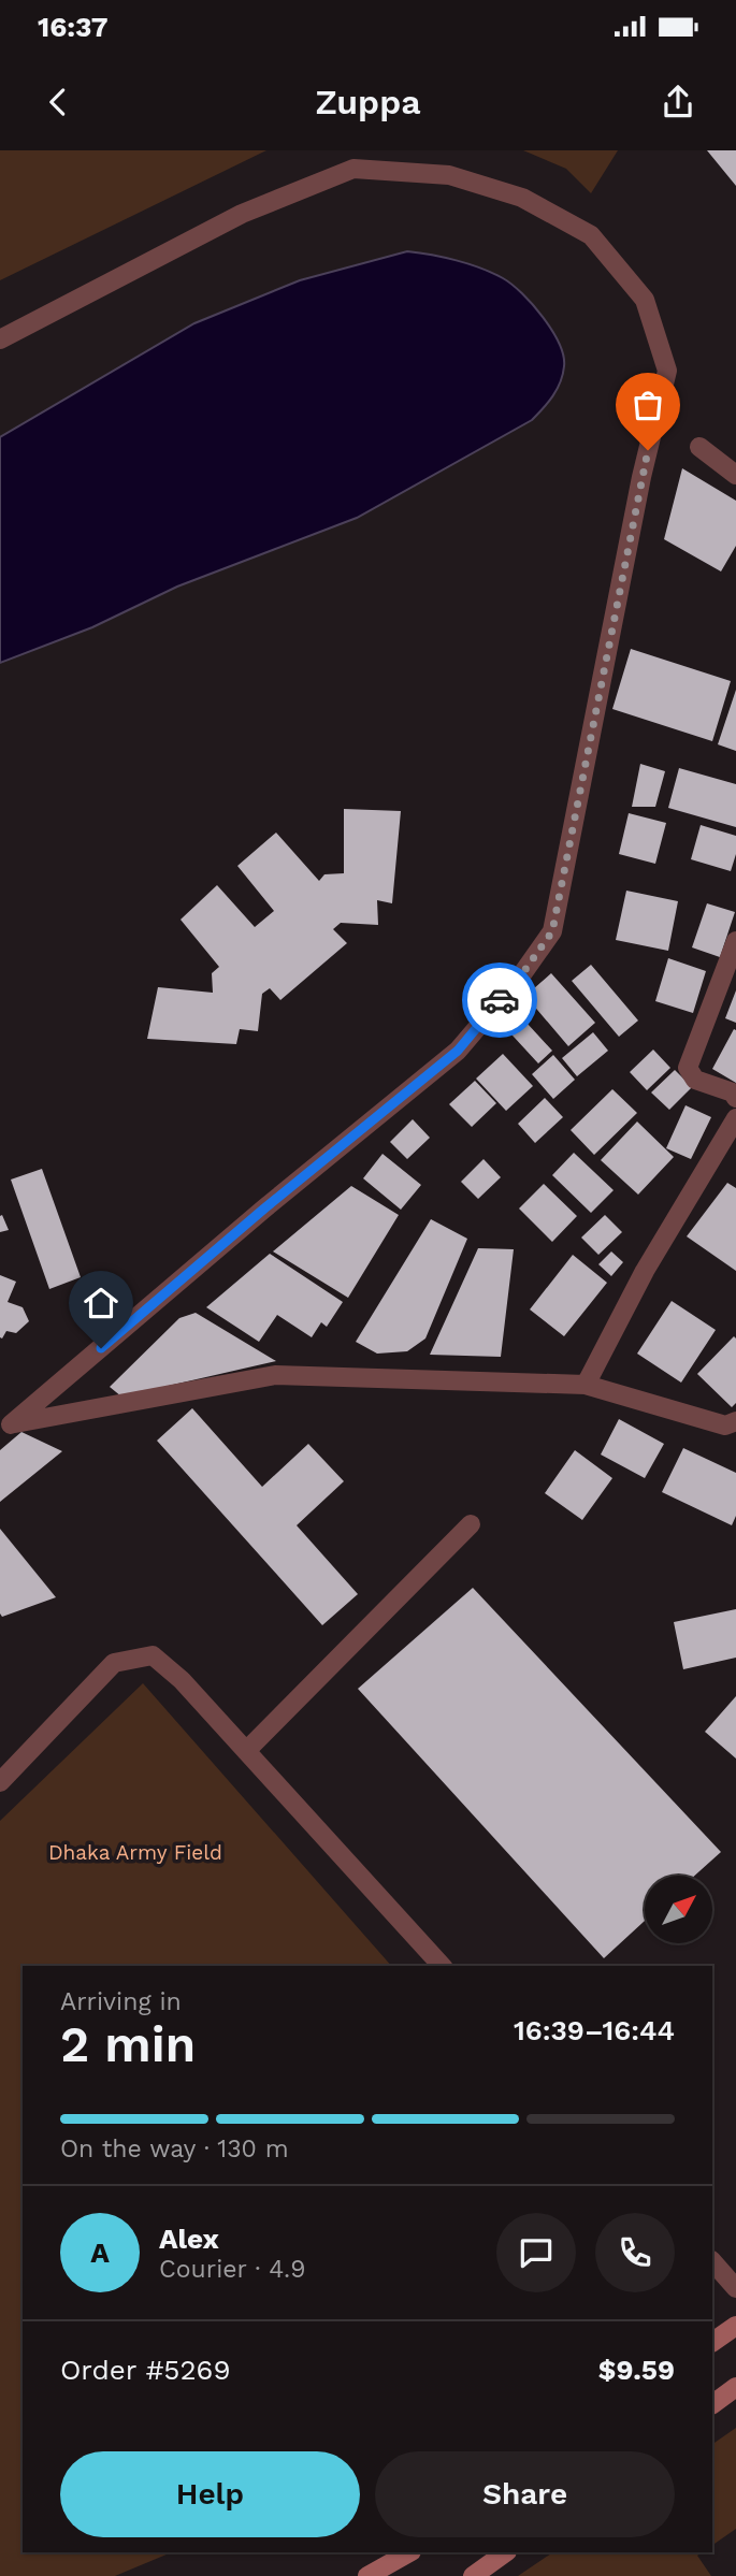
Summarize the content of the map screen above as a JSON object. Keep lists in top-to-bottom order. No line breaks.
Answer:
{"parks":["Dhaka Army Field"],"north":"top right","page":{"status":"16:37","header":"Zuppa","heading":["2 min","Arriving in","16:39–16:44"],"panel":["Alex","Courier · 4.9","Order #5269","$9.59"],"bar":"On the way · 130 m","round":"A","buttons":["Help","Share"]}}
